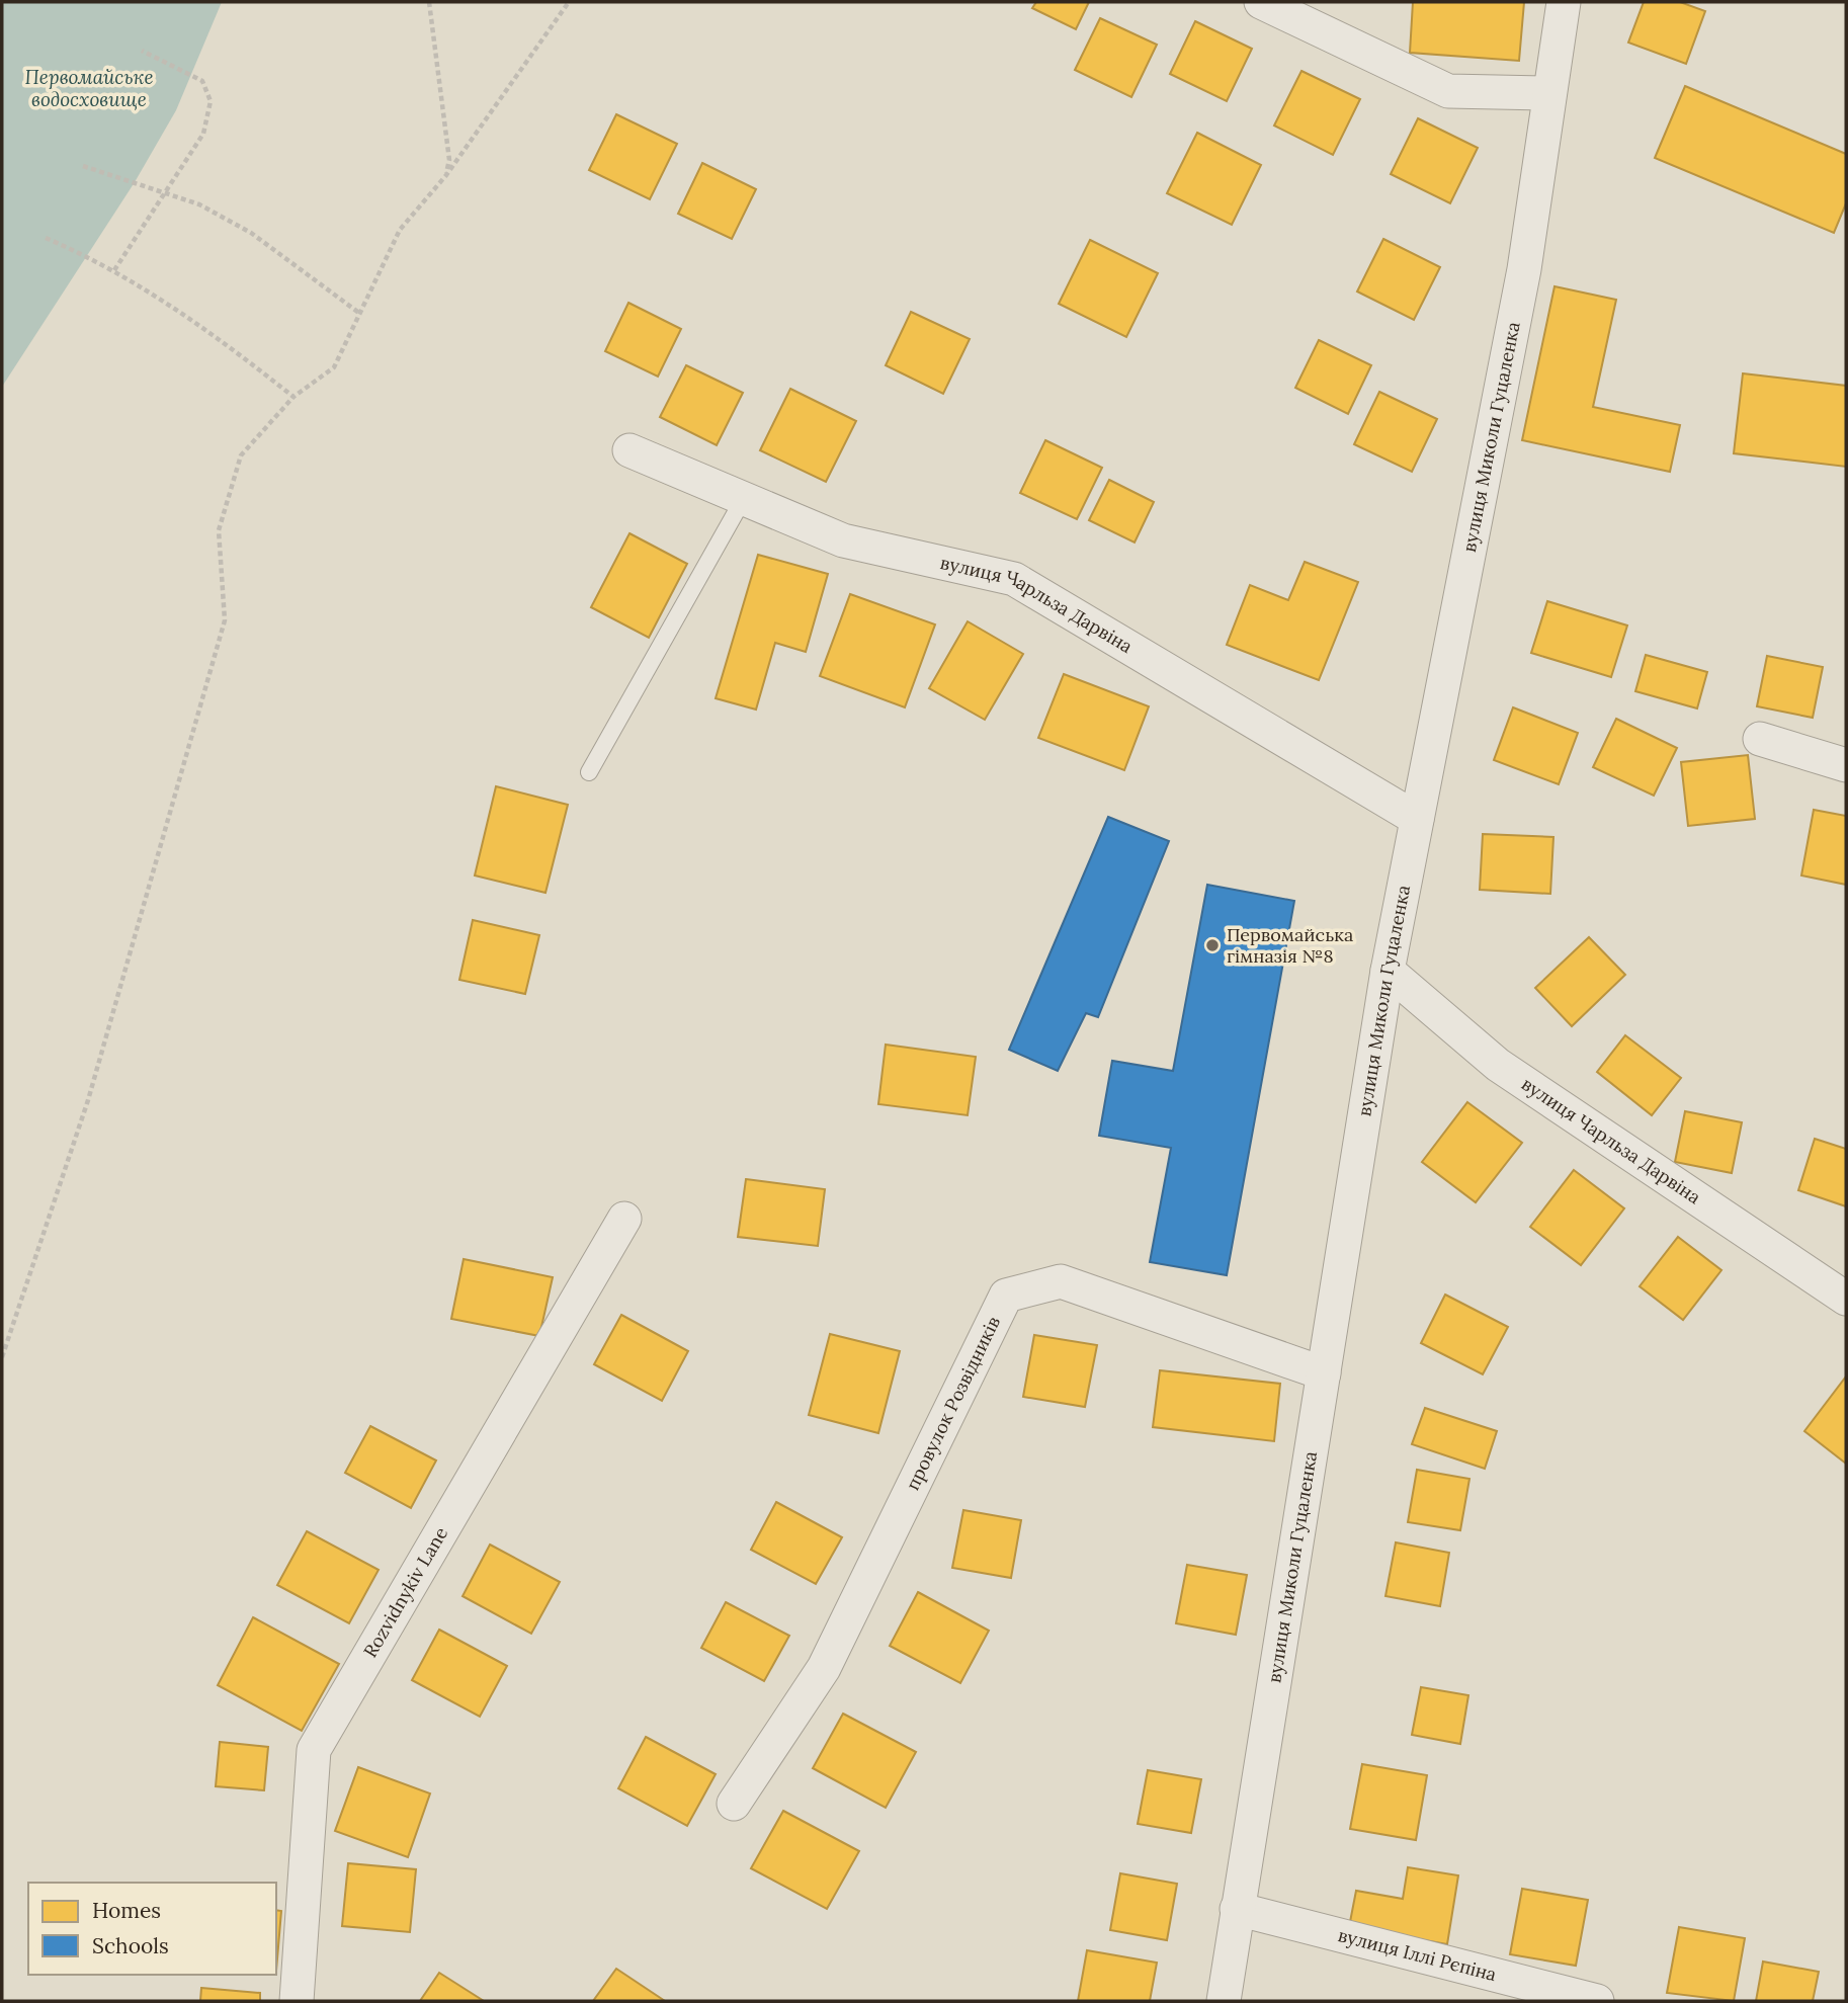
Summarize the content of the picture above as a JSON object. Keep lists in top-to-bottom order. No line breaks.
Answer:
{"streets":{"street":["вулиця Миколи Гуцаленка","вулиця Чарльза Дарвіна","провулок Розвідників","Rozvidnykiv Lane","вулиця Іллі Рєпіна"]},"crossings":[["вулиця Миколи Гуцаленка","вулиця Чарльза Дарвіна"],["вулиця Миколи Гуцаленка","провулок Розвідників"],["вулиця Миколи Гуцаленка","вулиця Іллі Рєпіна"]],"water":["Первомайське водосховище"],"places":["Первомайська гімназія №8"],"legend":["Homes","Schools"]}
